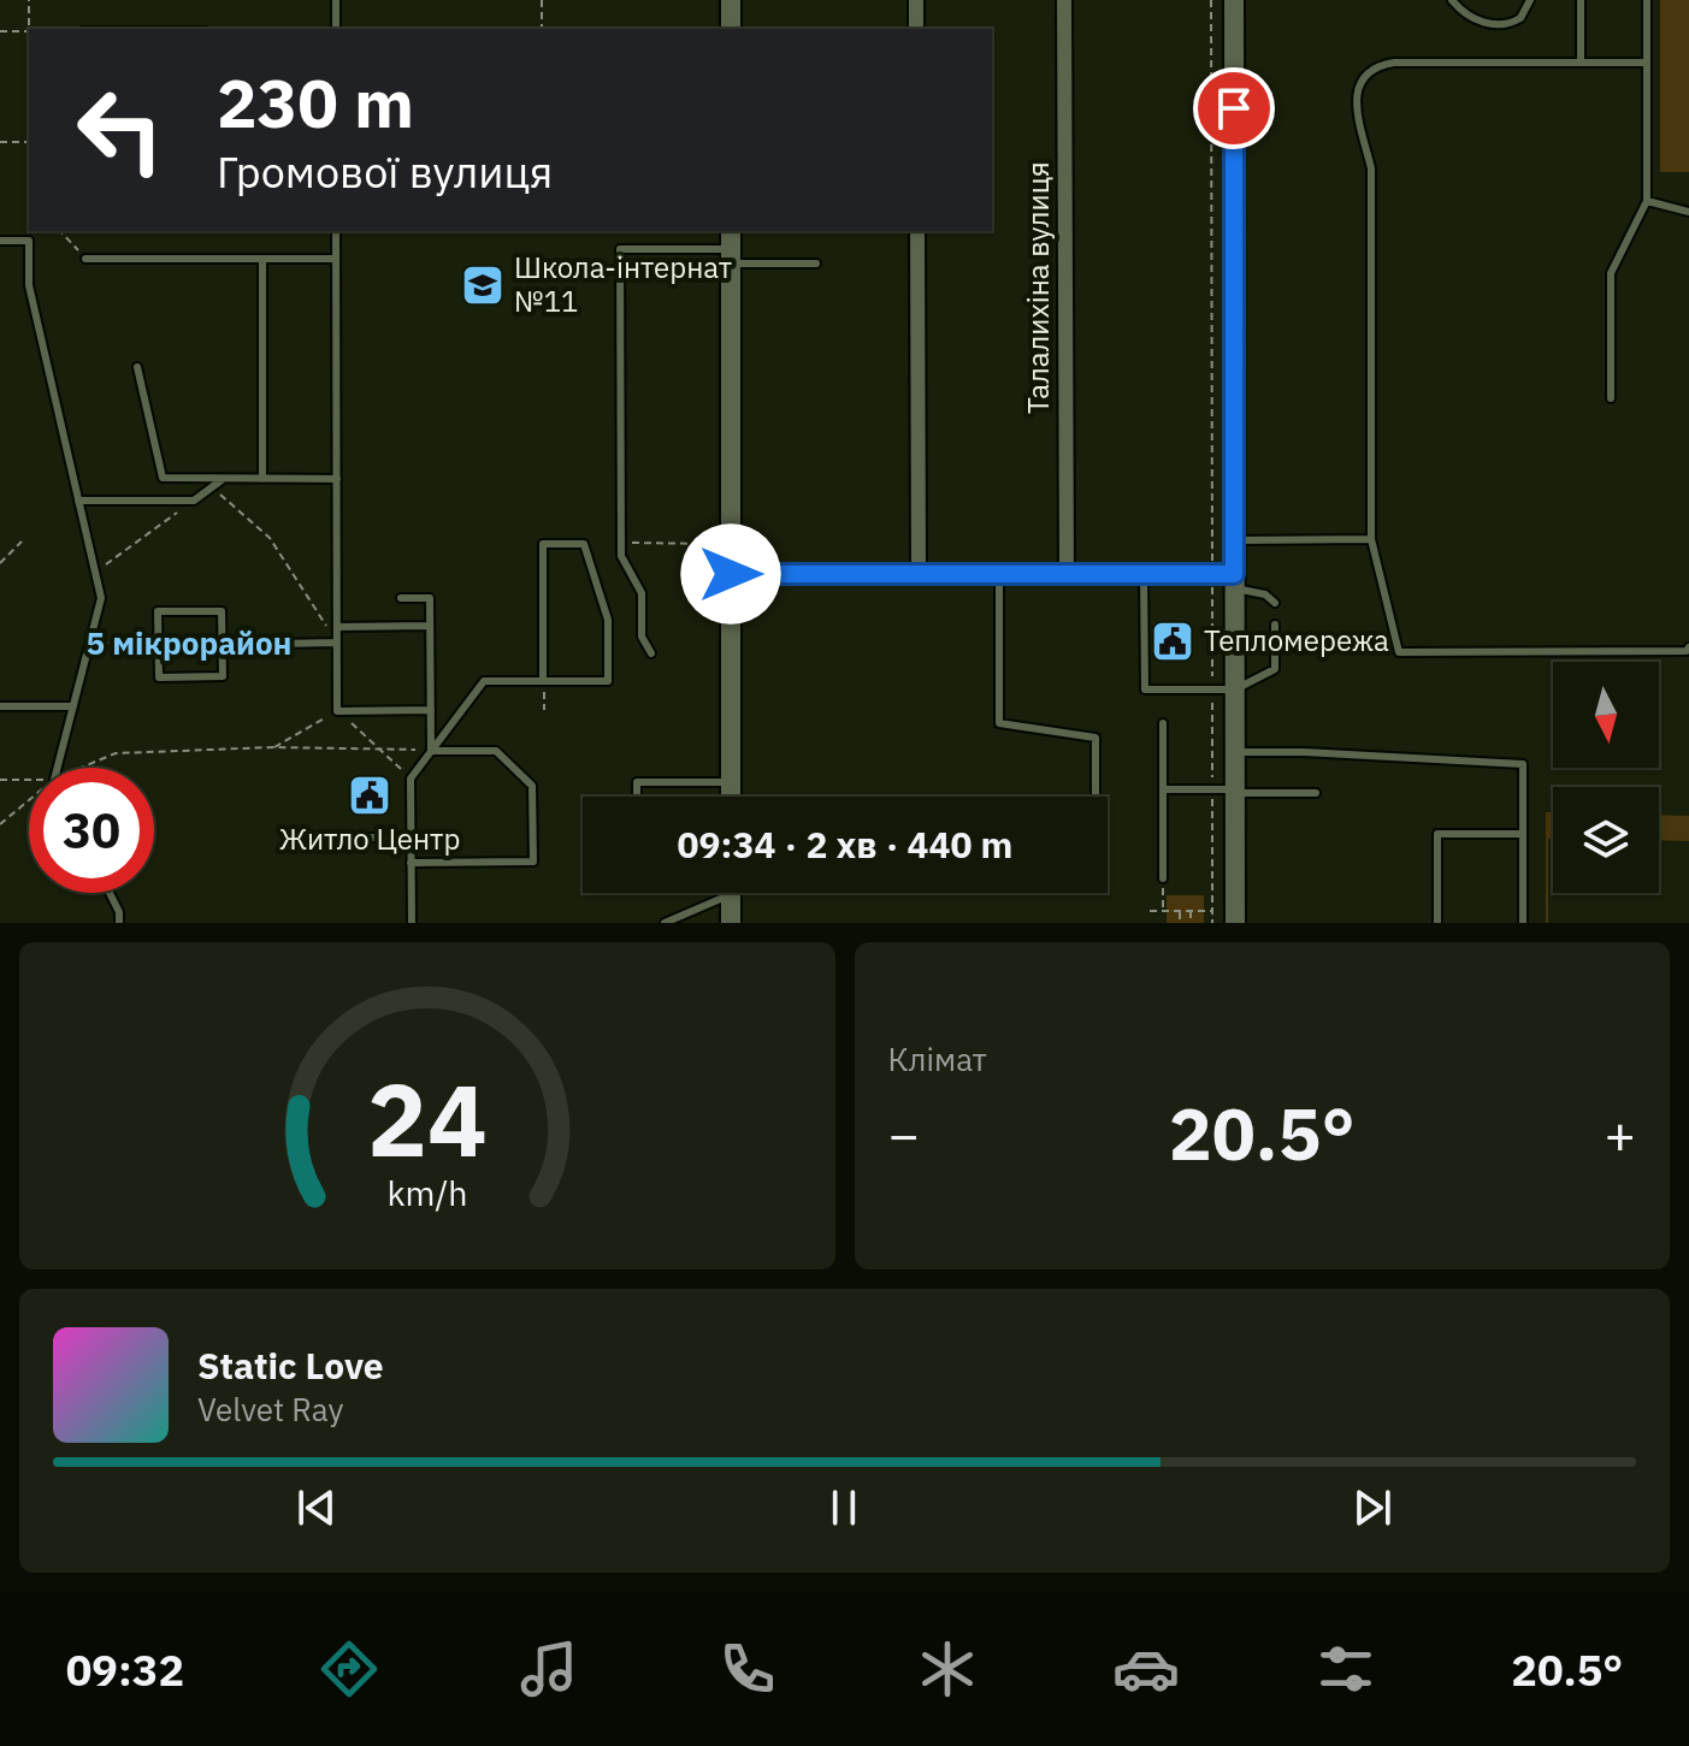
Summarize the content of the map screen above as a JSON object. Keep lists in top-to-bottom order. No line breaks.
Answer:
{"streets":{"street":["Талалихіна вулиця"]},"districts":["5 мікрорайон"],"places":{"school or university":["Школа-інтернат №11"],"public building":["Тепломережа","Житло Центр"]},"north":"bottom","page":{"turn":["230 m","Громової вулиця"],"limit":"30","trip":"09:34 · 2 хв · 440 m","tile":"Клімат","heat":["−","20.5°","+"],"song":["Static Love","Velvet Ray"],"tabs":["09:32","20.5°"],"gauge":["24","km/h"]}}
